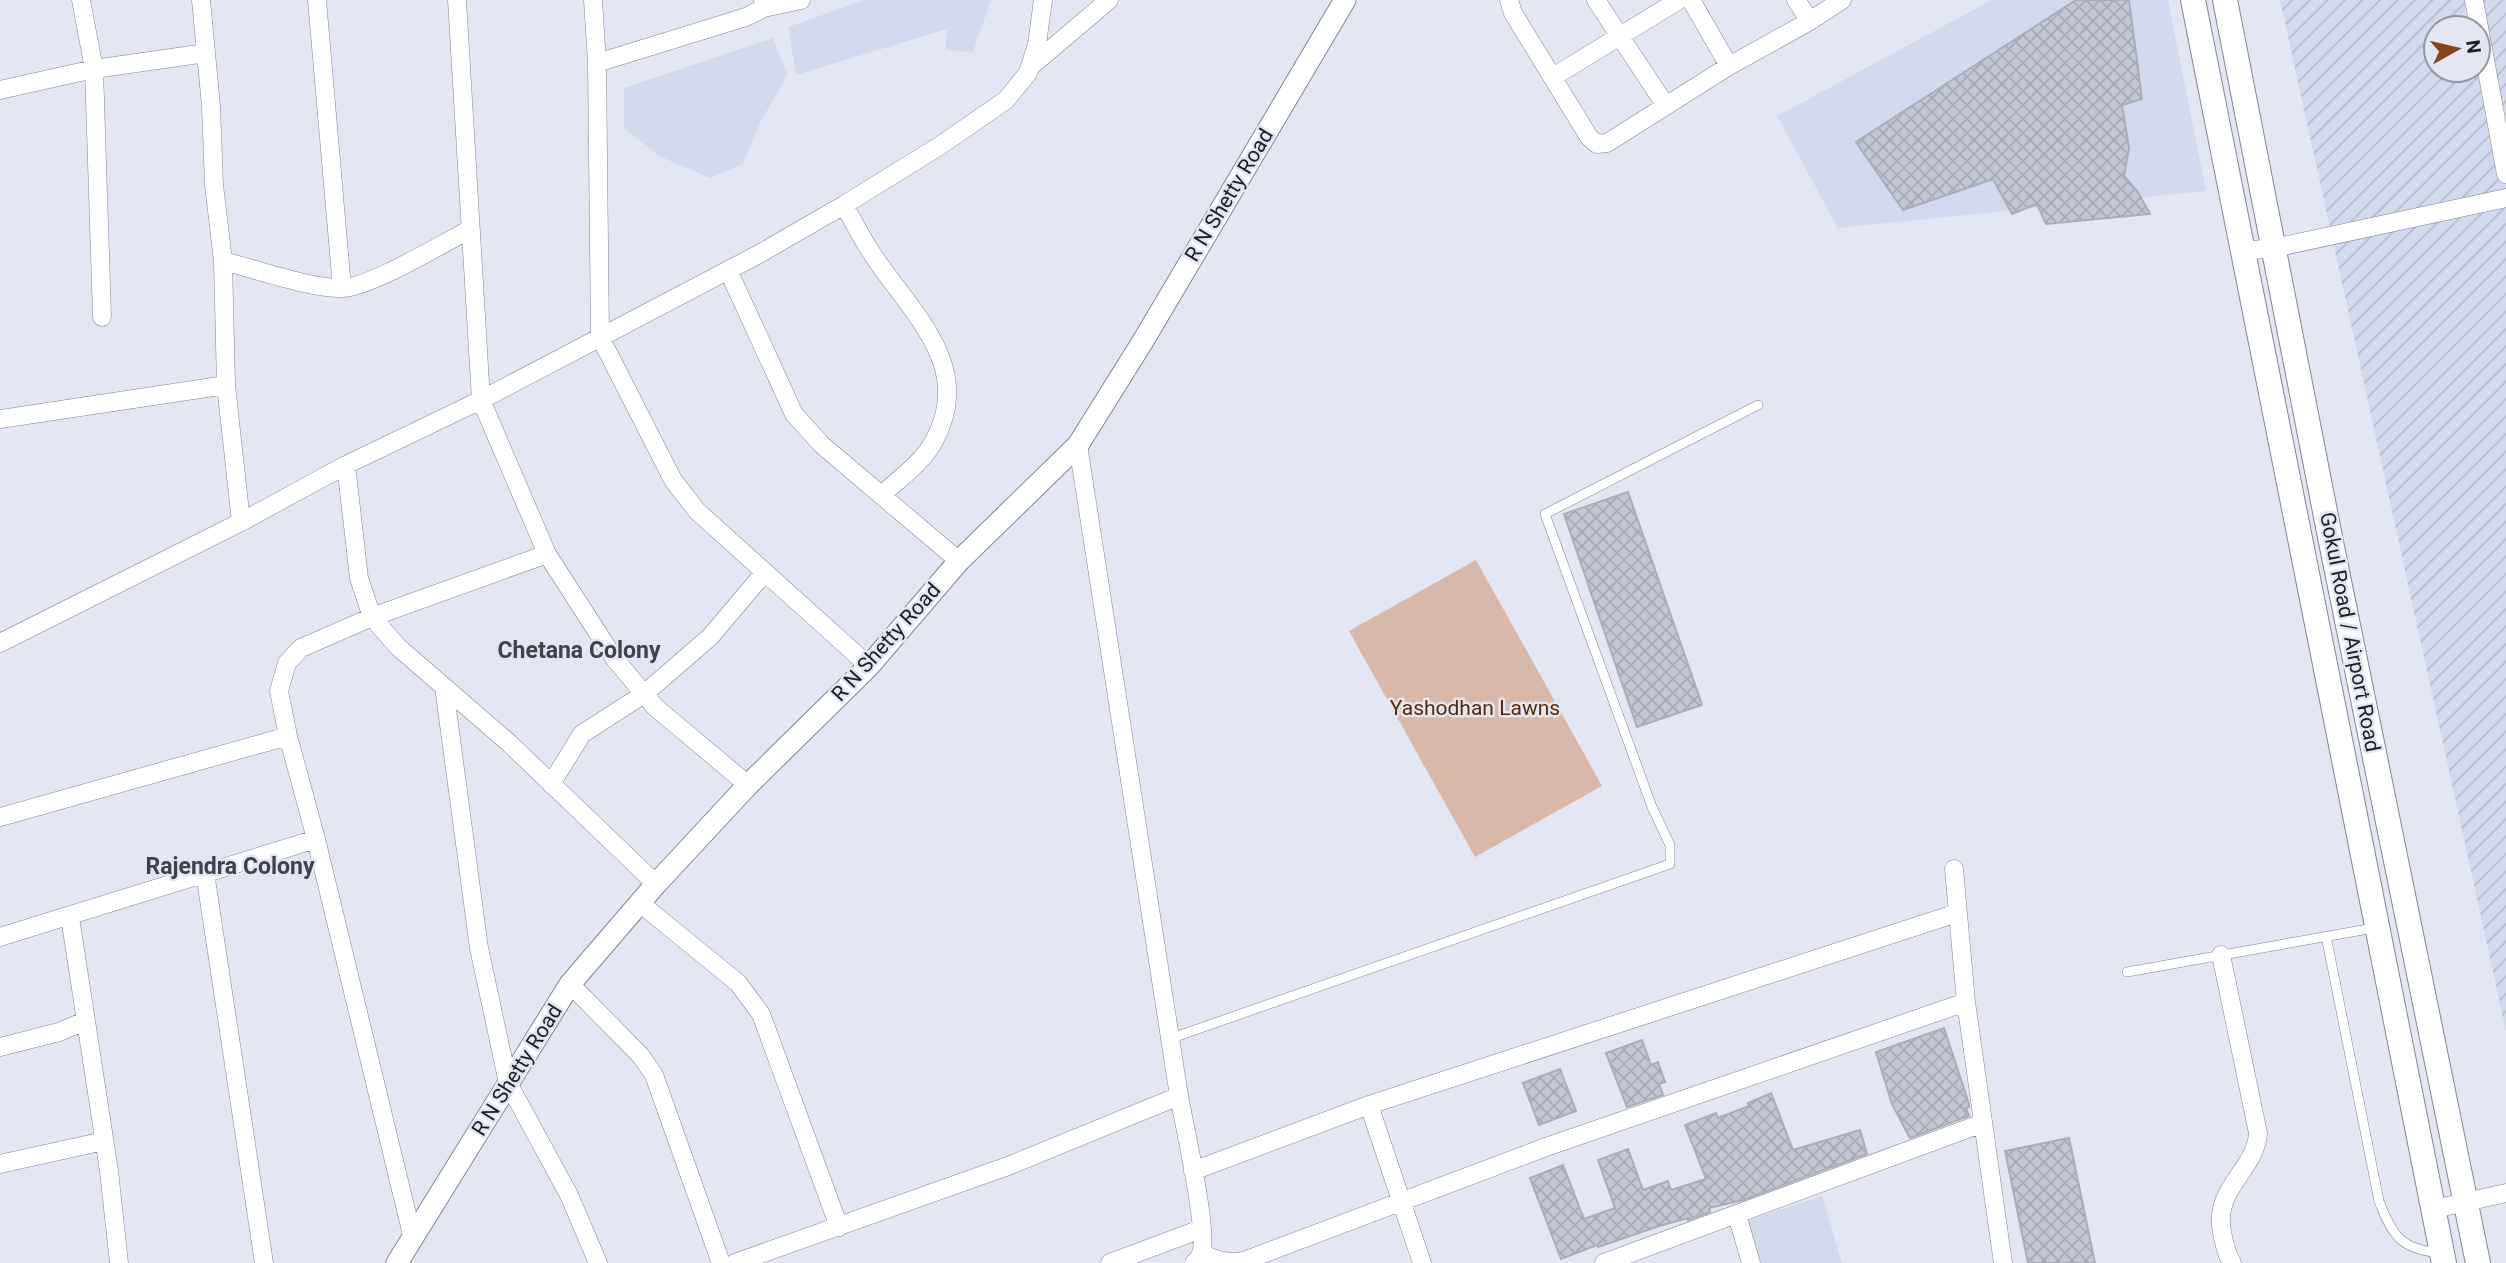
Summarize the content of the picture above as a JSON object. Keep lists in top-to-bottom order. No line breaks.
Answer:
{"streets":{"main road":["Gokul Road / Airport Road"],"street":["R N Shetty Road"]},"districts":["Chetana Colony","Rajendra Colony"],"parks":["Yashodhan Lawns"],"north":"right"}
